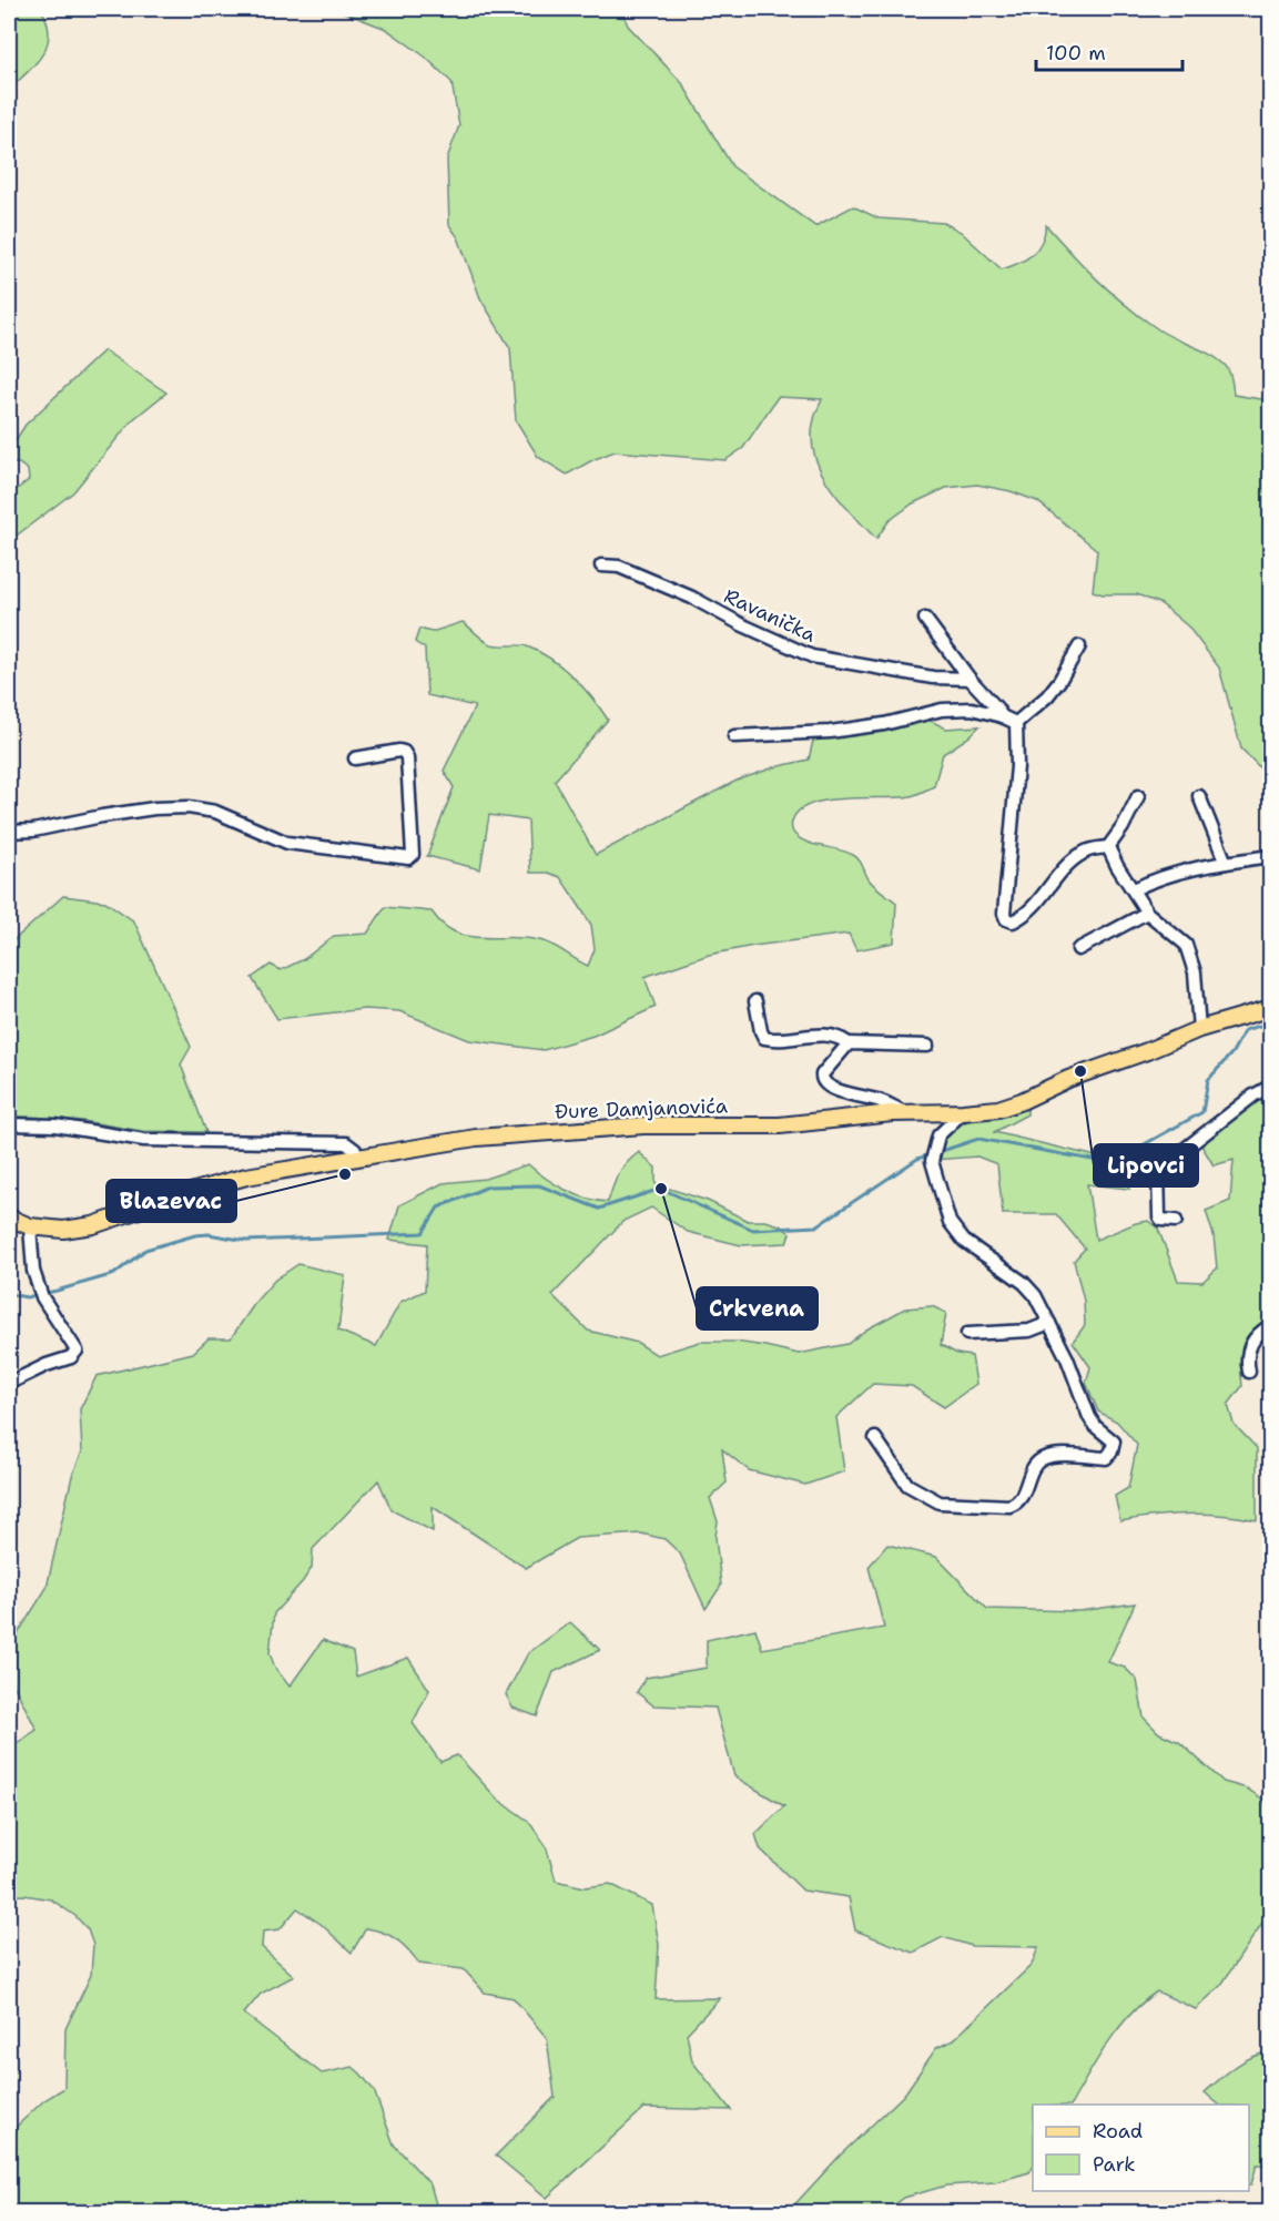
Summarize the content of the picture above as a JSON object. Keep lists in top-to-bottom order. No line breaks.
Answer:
{"streets":{"main road":["Đure Damjanovića"],"street":["Ravanička"]},"places":["Lipovci","Blazevac","Crkvena"],"legend":["Road","Park"],"scale_bar":"100 m"}
